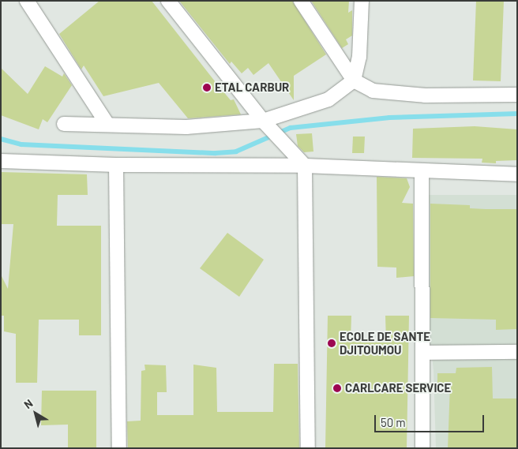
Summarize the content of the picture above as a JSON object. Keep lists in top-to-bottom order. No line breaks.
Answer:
{"places":["ETAL CARBUR","ECOLE DE SANTE DJITOUMOU","CARLCARE SERVICE"],"scale_bar":"50 m","north":"top left"}
